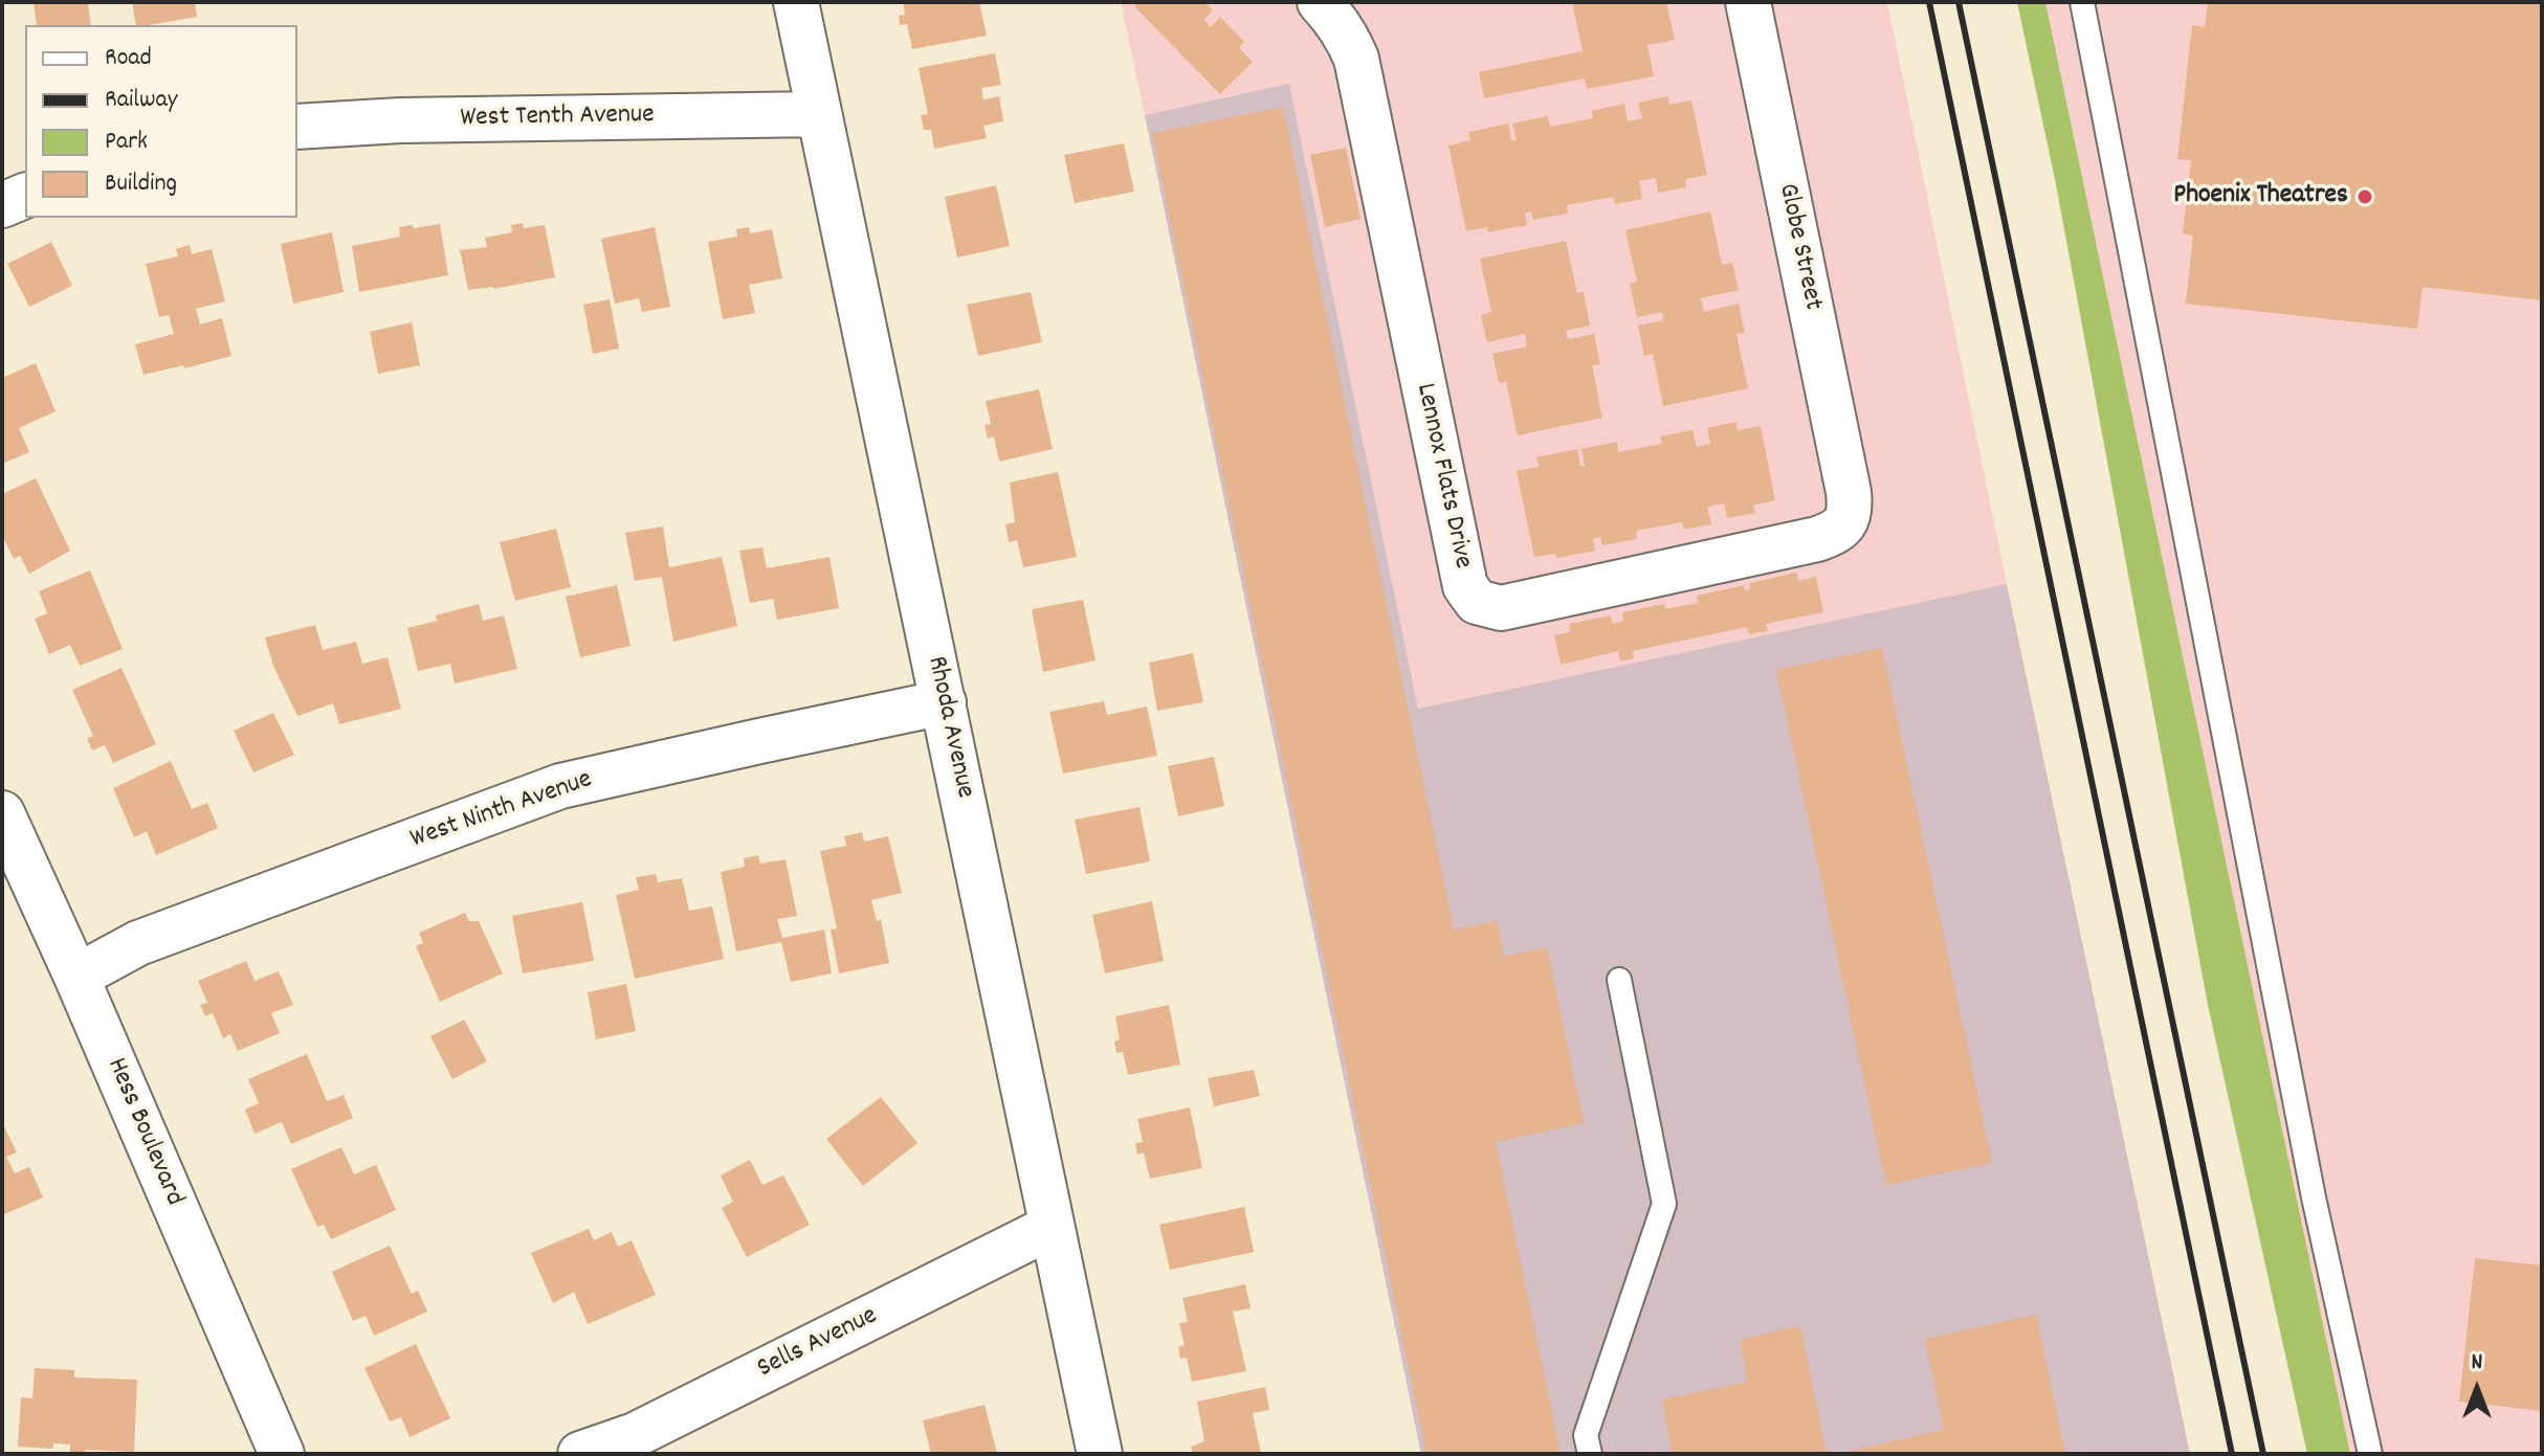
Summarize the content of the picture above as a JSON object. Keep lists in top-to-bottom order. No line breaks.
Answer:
{"streets":{"street":["West Tenth Avenue","Globe Street","Lennox Flats Drive","Rhoda Avenue","West Ninth Avenue","Hess Boulevard","Sells Avenue"]},"crossings":[["West Tenth Avenue","Rhoda Avenue"],["Globe Street","Lennox Flats Drive"],["Rhoda Avenue","West Ninth Avenue"],["Rhoda Avenue","Sells Avenue"],["West Ninth Avenue","Hess Boulevard"]],"places":["Phoenix Theatres"],"legend":["Road","Railway","Park","Building"],"north":"top"}
